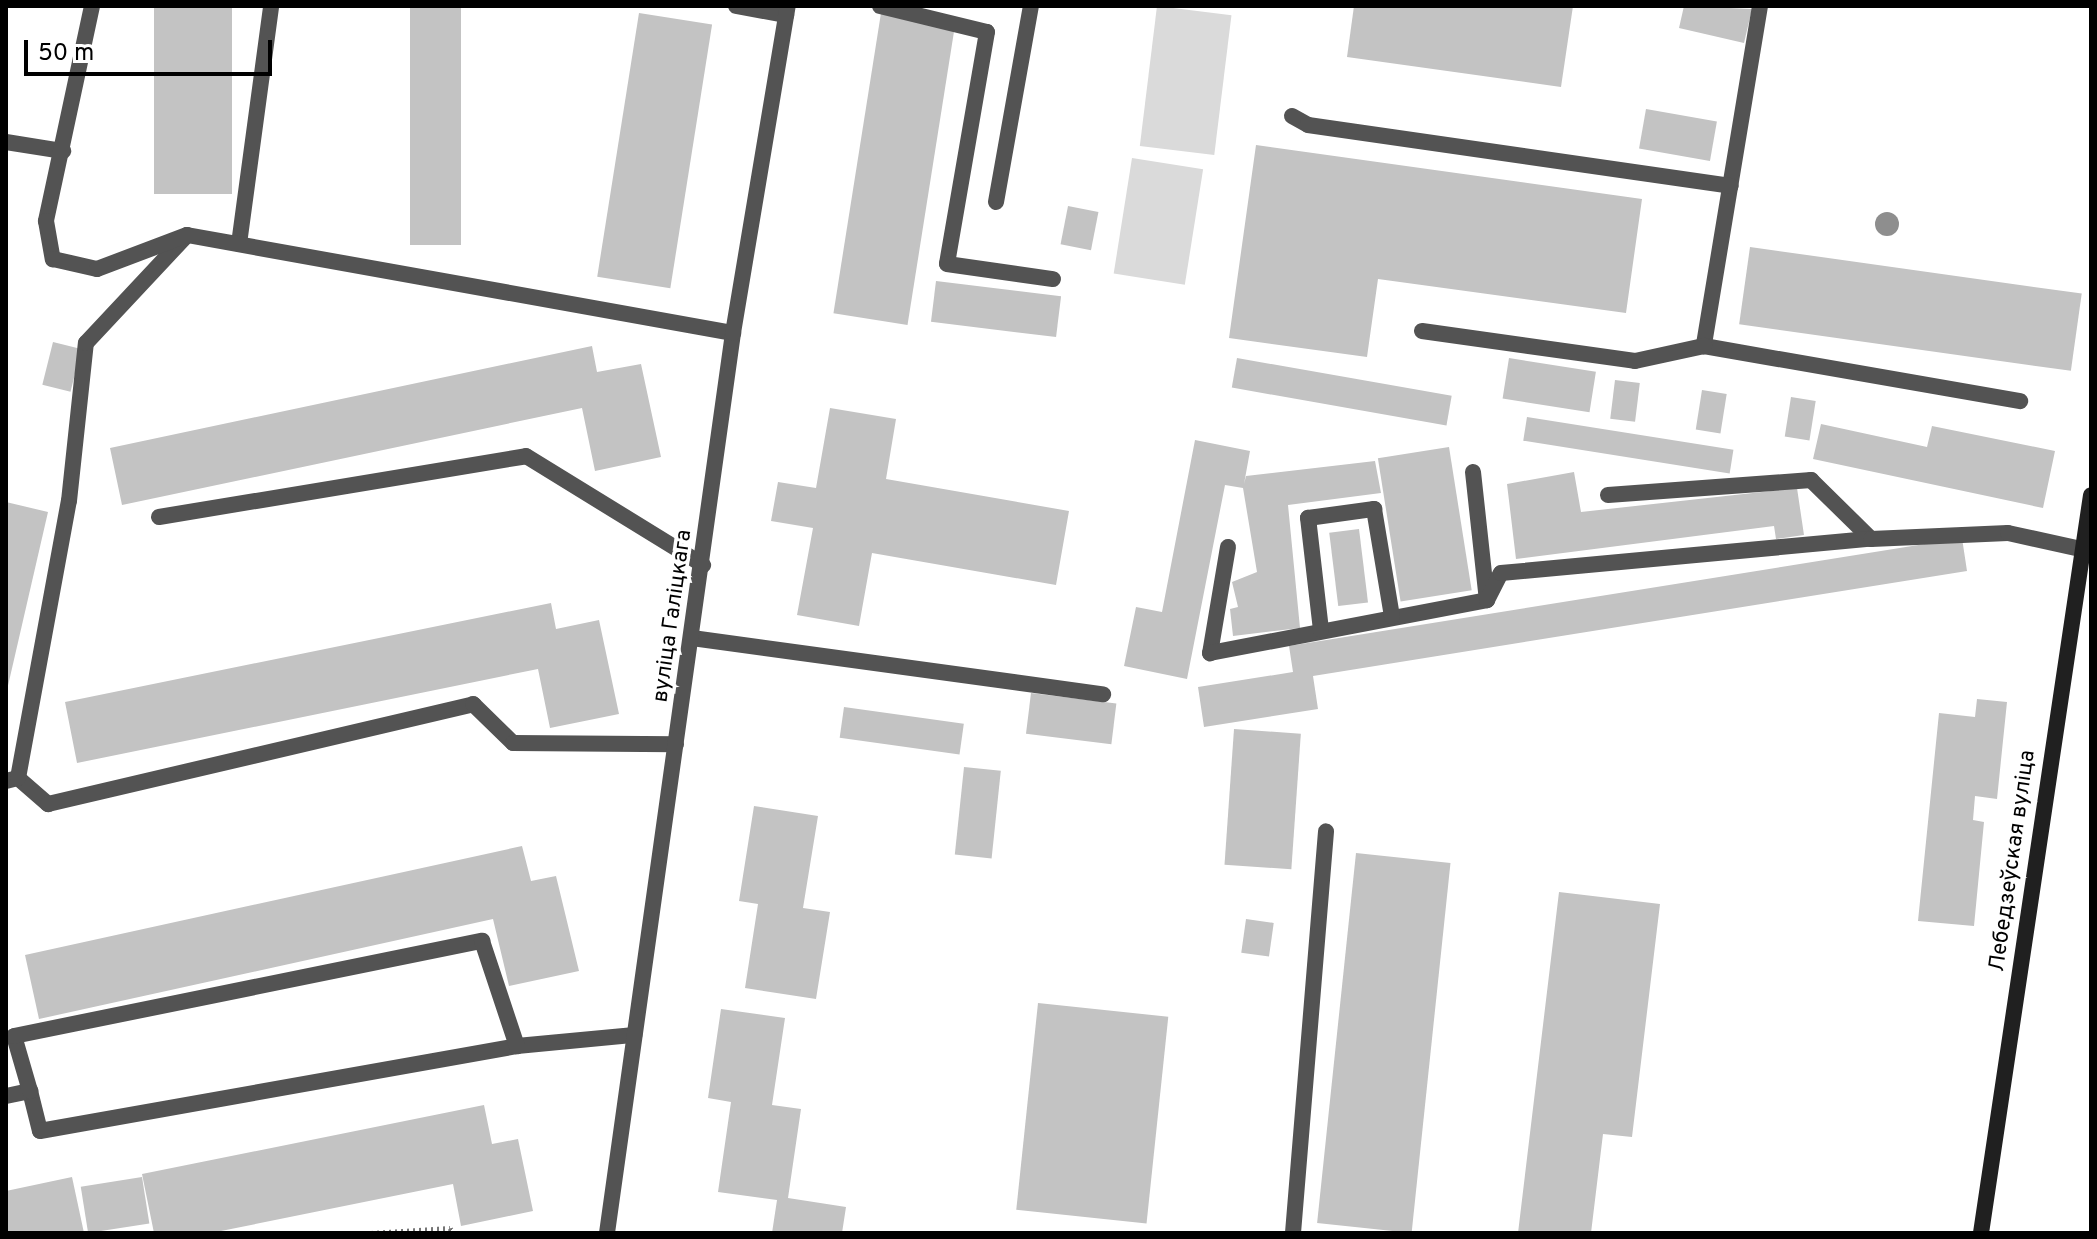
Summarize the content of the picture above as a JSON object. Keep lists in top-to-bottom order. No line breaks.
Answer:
{"streets":{"main road":["Лебедзеўская вуліца"],"street":["вуліца Галіцкага"]},"scale_bar":"50 m"}
